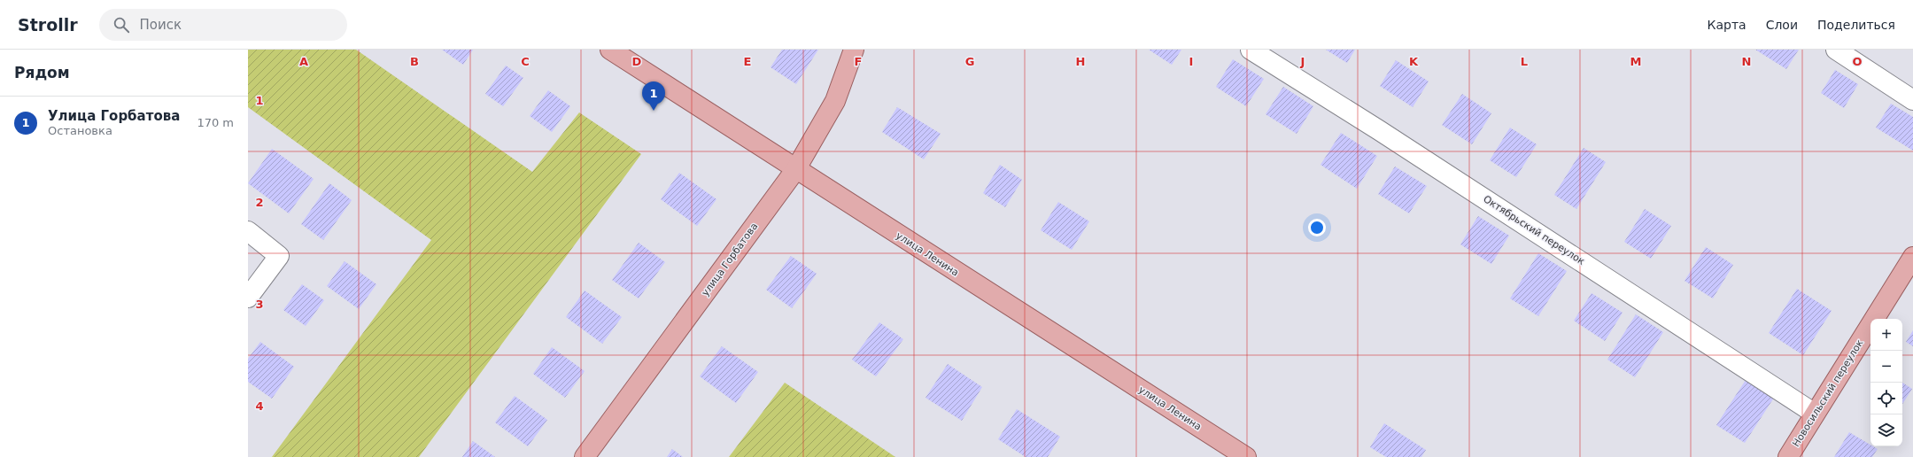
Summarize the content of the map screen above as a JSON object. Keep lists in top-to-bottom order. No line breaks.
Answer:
{"streets":{"main road":["улица Ленина","улица Горбатова","Новосильский переулок"],"street":["Октябрьский переулок"]},"crossings":[["Октябрьский переулок","Новосильский переулок"],["улица Ленина","улица Горбатова"]],"page":{"header":"Strollr","search":"Поиск","nav":["Карта","Слои","Поделиться"],"heading":"Рядом","pins":"1","list":[{"mark":"1","name":"Улица Горбатова","note":"Остановка","value":"170 m"}],"map_buttons":["+","−"]},"grid":{"columns":["A","B","C","D","E","F","G","H","I","J","K","L","M","N","O"],"rows":["1","2","3","4"]}}
